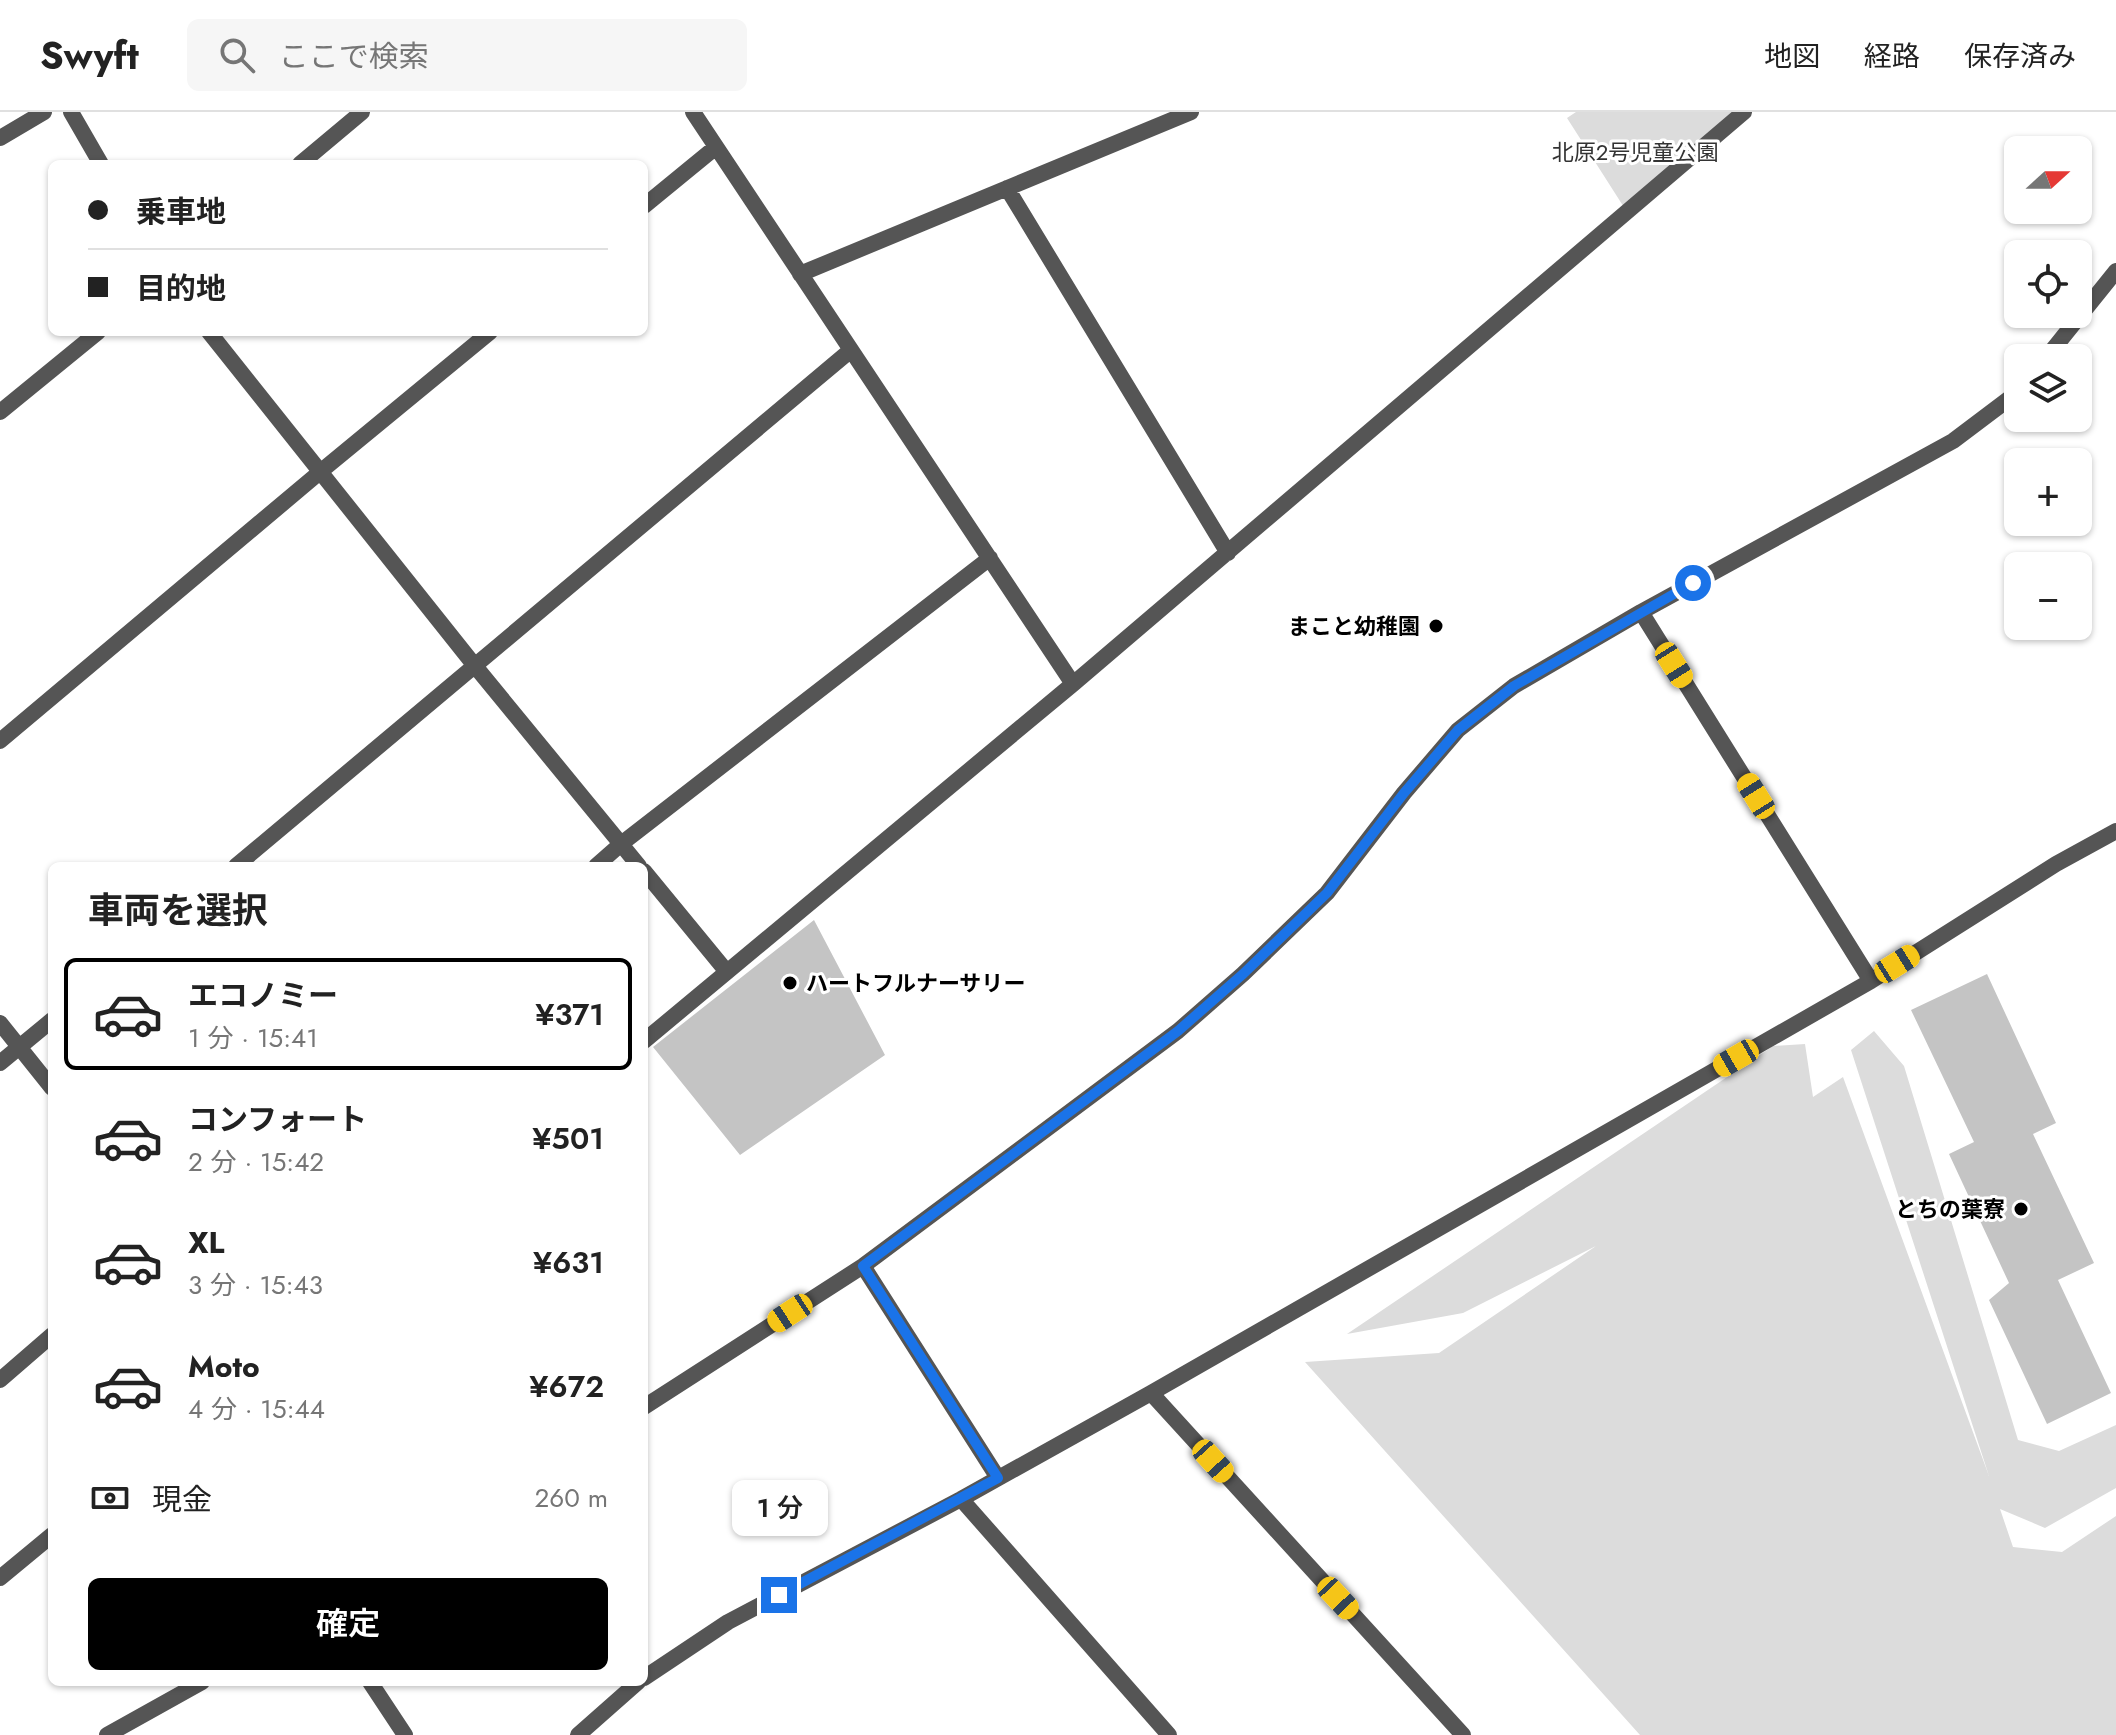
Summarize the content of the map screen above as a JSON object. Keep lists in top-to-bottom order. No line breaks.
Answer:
{"parks":["北原2号児童公園"],"places":["まこと幼稚園","ハートフルナーサリー","とちの葉寮"],"north":"right","page":{"header":"Swyft","search":"ここで検索","nav":["地図","経路","保存済み"],"map_buttons":["+","−"],"banner":["乗車地","目的地"],"heading":"車両を選択","list":[{"name":"エコノミー","note":"1 分 · 15:41","value":"¥371"},{"name":"コンフォート","note":"2 分 · 15:42","value":"¥501"},{"name":"XL","note":"3 分 · 15:43","value":"¥631"},{"name":"Moto","note":"4 分 · 15:44","value":"¥672"}],"pay":["現金","260 m"],"bubble":"1 分","buttons":"確定"}}
